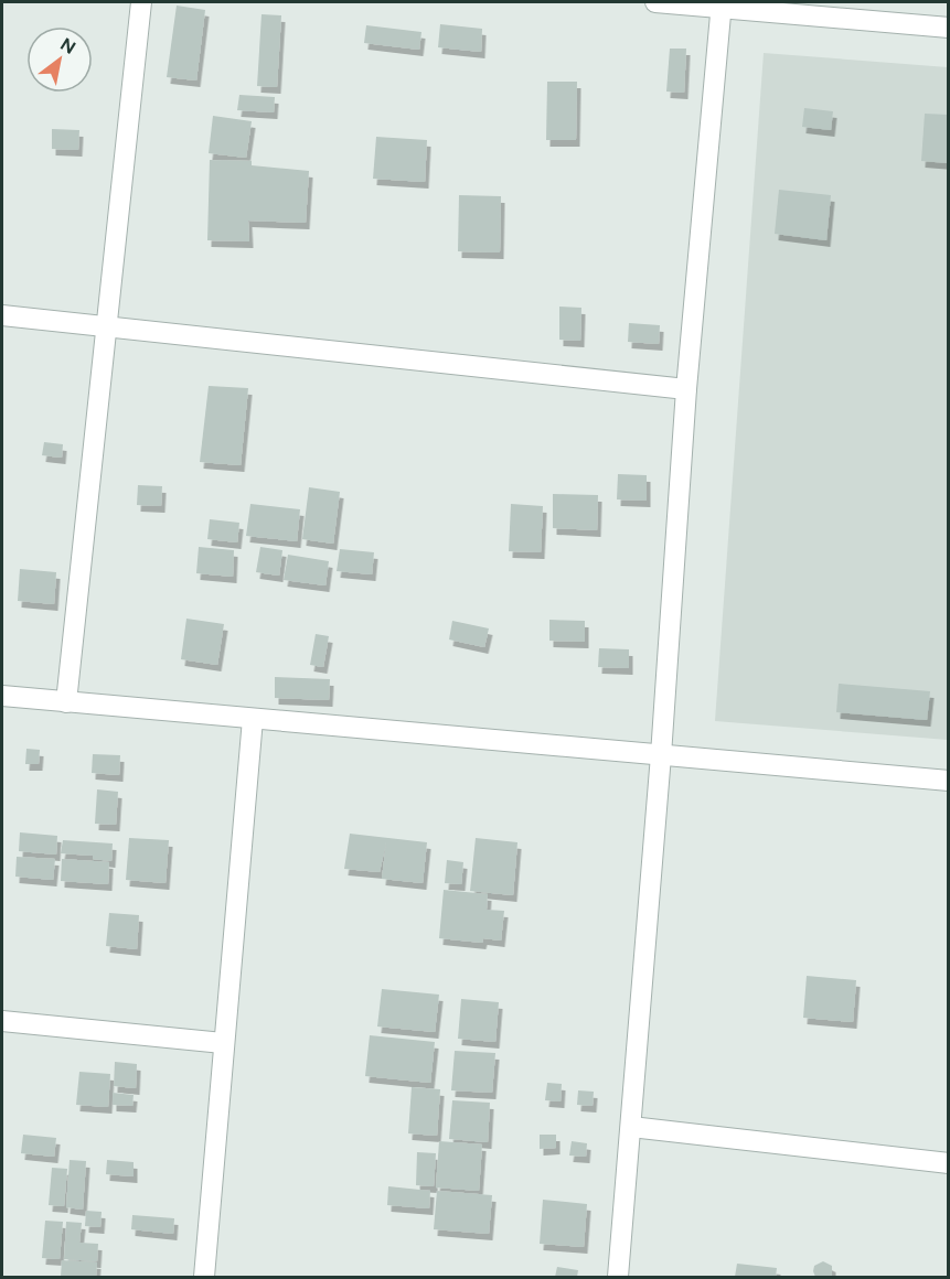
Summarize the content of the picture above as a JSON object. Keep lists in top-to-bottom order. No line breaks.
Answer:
{"north":"top right"}
